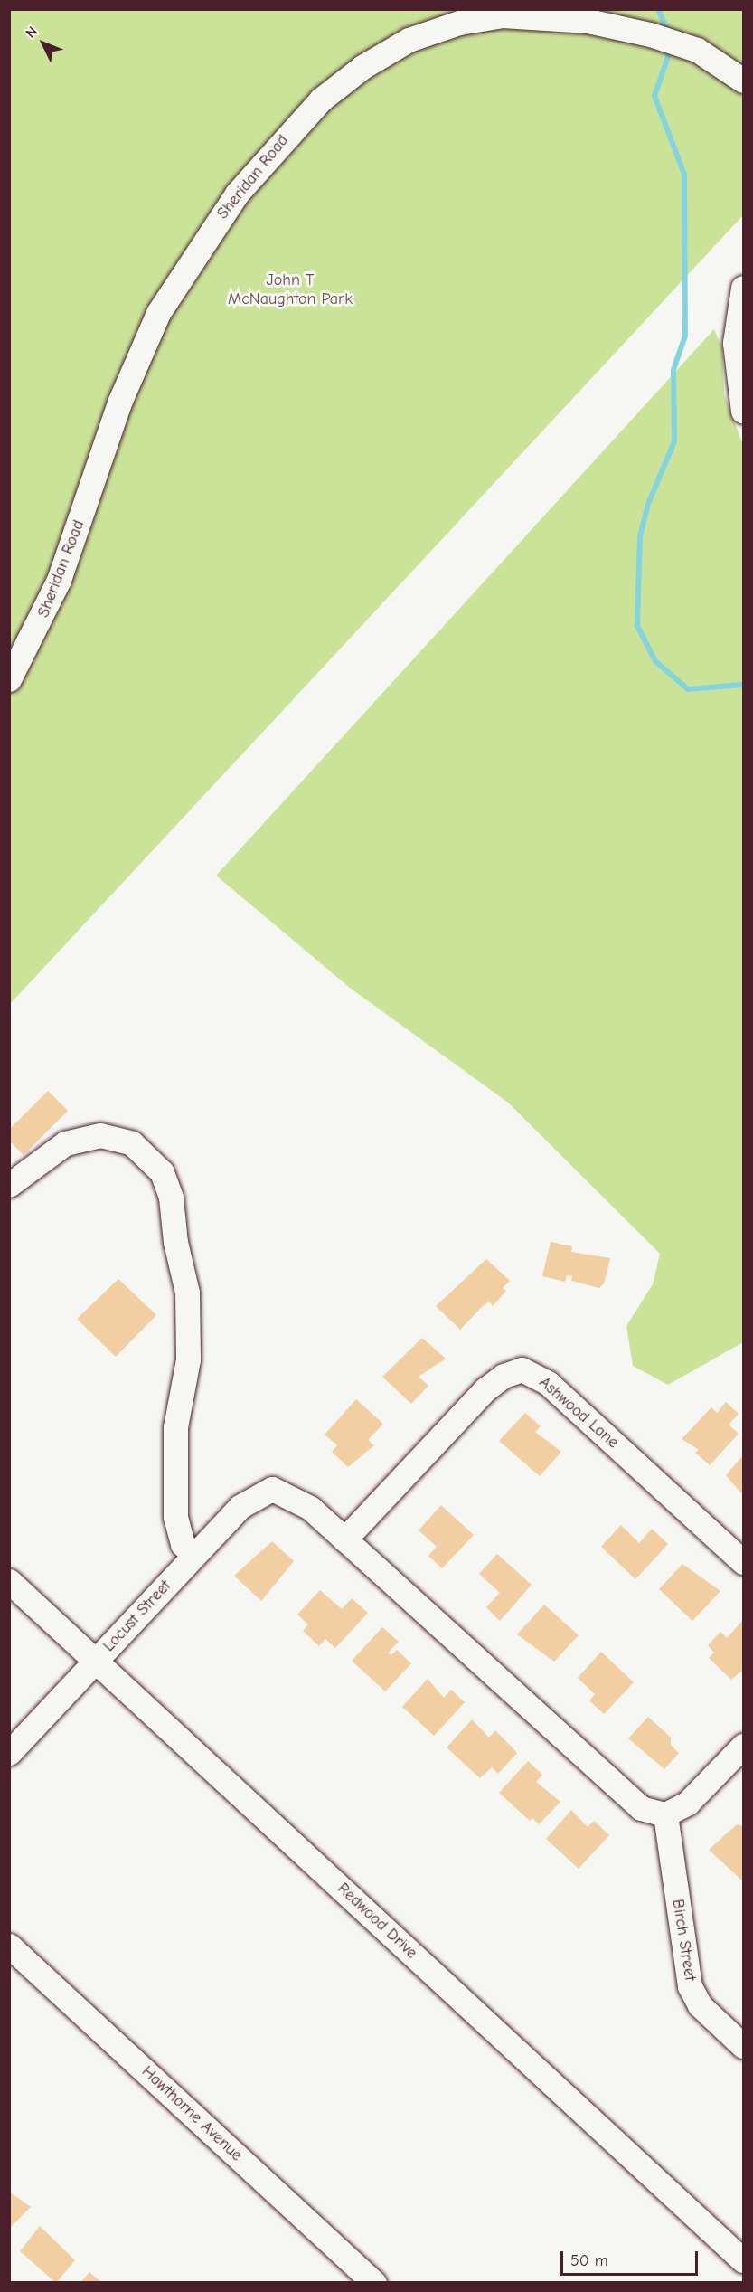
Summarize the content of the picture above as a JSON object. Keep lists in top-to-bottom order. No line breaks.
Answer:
{"streets":{"street":["Sheridan Road","Ashwood Lane","Locust Street","Redwood Drive","Birch Street","Hawthorne Avenue"]},"crossings":[["Ashwood Lane","Locust Street"],["Locust Street","Redwood Drive"]],"parks":["John T McNaughton Park"],"scale_bar":"50 m","north":"top left"}
